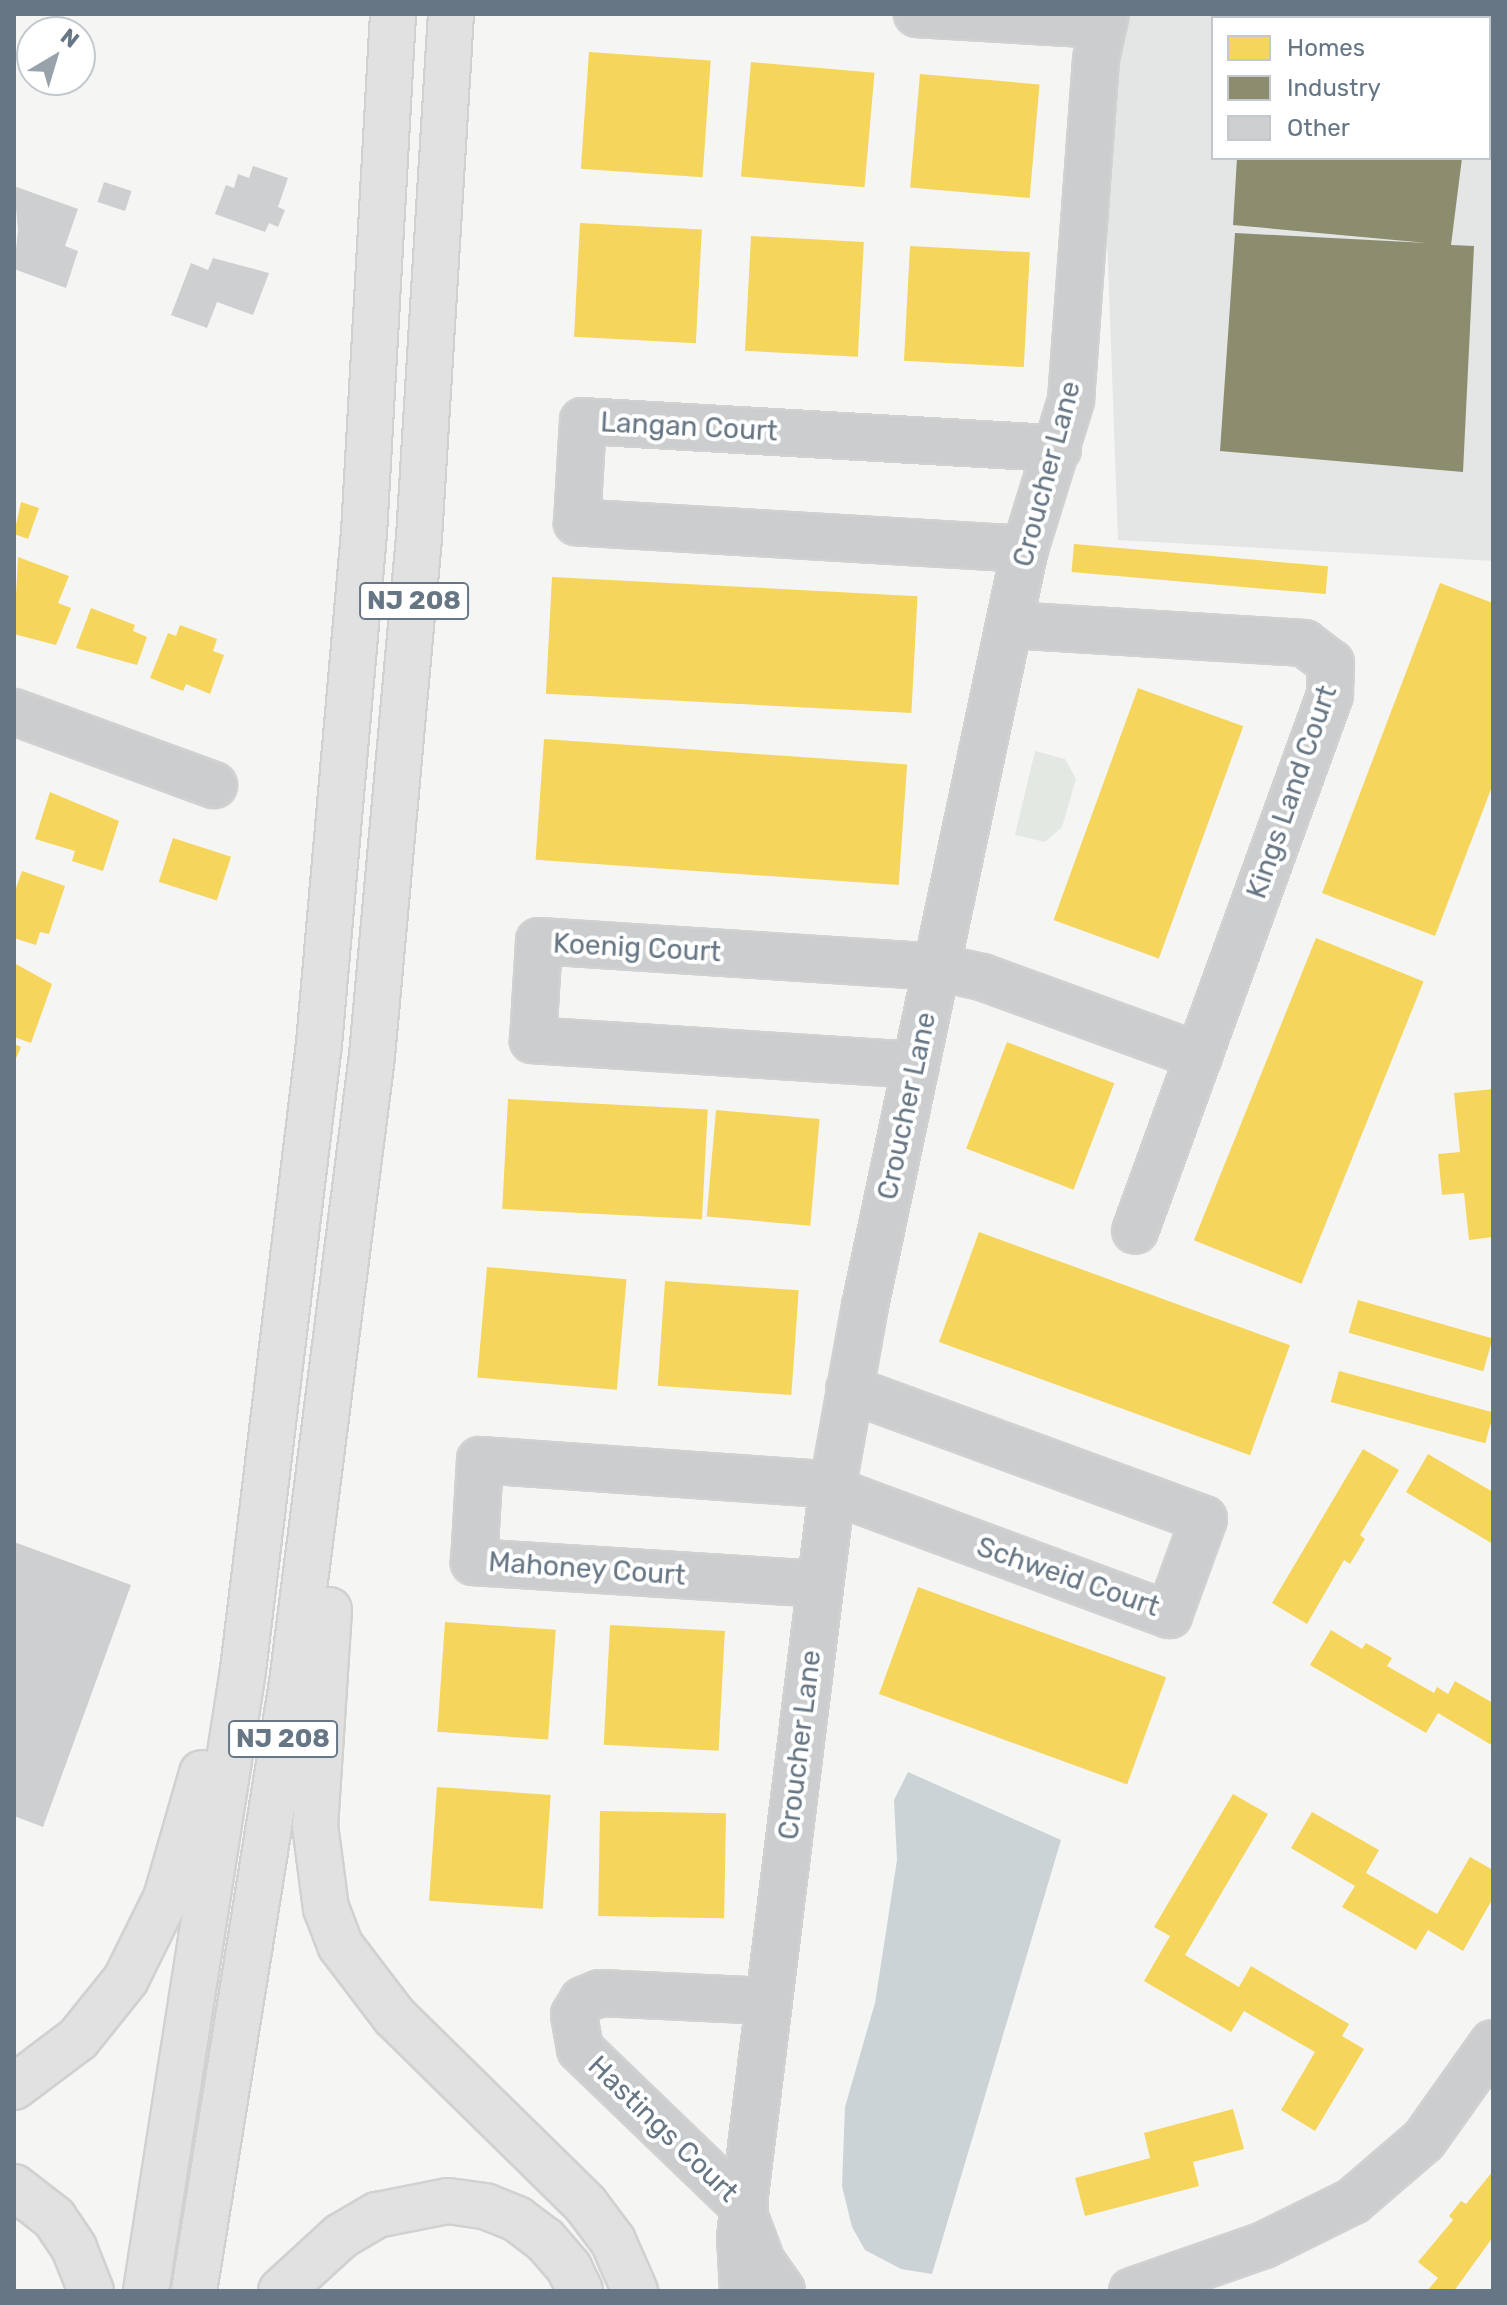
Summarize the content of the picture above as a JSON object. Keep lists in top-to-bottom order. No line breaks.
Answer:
{"streets":{"highway":["NJ 208"],"street":["Langan Court","Croucher Lane","Kings Land Court","Koenig Court","Mahoney Court","Schweid Court","Hastings Court"]},"crossings":[["Langan Court","Croucher Lane"],["Croucher Lane","Kings Land Court"],["Croucher Lane","Koenig Court"],["Croucher Lane","Mahoney Court"],["Croucher Lane","Schweid Court"],["Croucher Lane","Hastings Court"],["Kings Land Court","Koenig Court"],["Mahoney Court","Schweid Court"]],"legend":["Homes","Industry","Other"],"north":"top right"}
